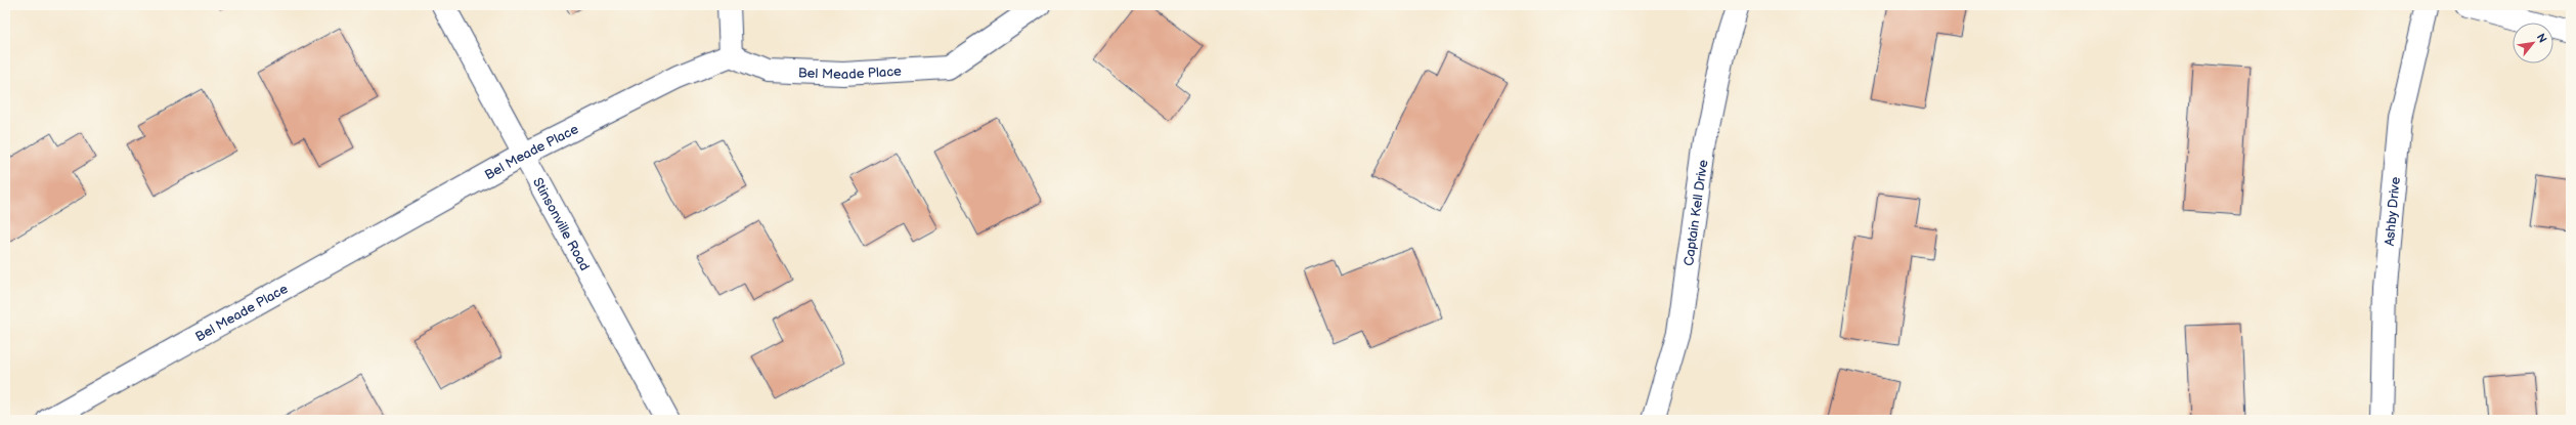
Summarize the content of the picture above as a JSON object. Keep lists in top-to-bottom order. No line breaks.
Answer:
{"streets":{"street":["Bel Meade Place","Ashby Drive","Captain Kell Drive","Stinsonville Road"]},"crossings":[["Bel Meade Place","Stinsonville Road"]],"north":"top right"}
